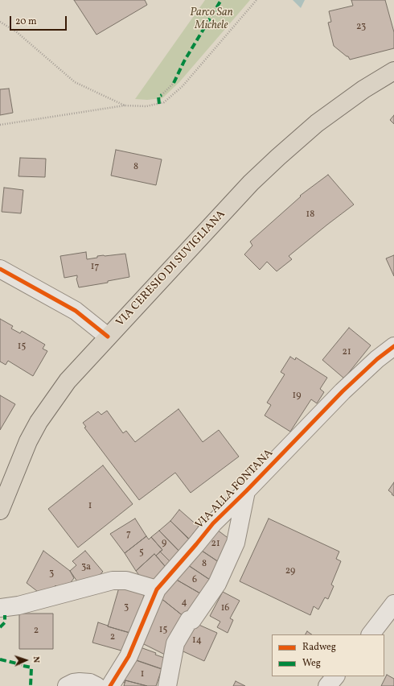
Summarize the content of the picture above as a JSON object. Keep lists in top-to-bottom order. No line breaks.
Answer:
{"streets":{"main road":["VIA CERESIO DI SUVIGLIANA"],"street":["VIA ALLA FONTANA"]},"parks":["Parco San Michele"],"house_numbers":["23","8","18","17","15","21","19","1","7","9","21","5","8","3a","29","3","6","4","3","16","15","2","2","14","1"],"legend":["Radweg","Weg"],"scale_bar":"20 m","north":"right"}
